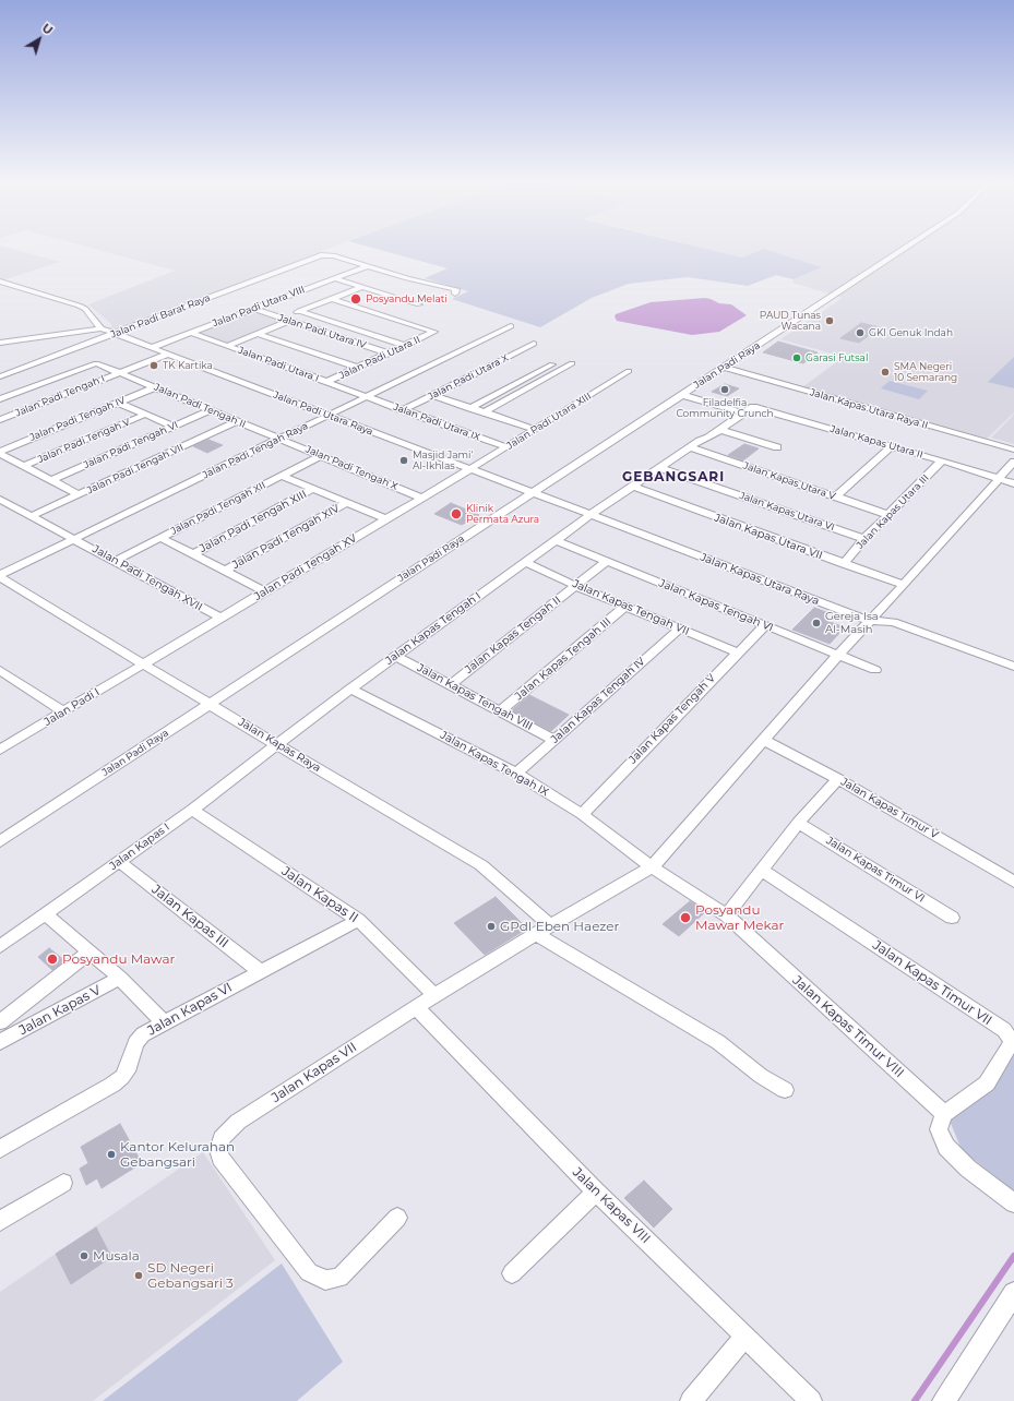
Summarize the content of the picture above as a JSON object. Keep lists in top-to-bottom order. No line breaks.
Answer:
{"streets":{"street":["Jalan Padi Utara VIII","Jalan Padi Barat Raya","Jalan Padi Utara IV","Jalan Padi Utara II","Jalan Padi Utara I","Jalan Padi Raya","Jalan Padi Utara X","Jalan Padi Tengah I","Jalan Padi Tengah II","Jalan Kapas Utara Raya II","Jalan Padi Utara Raya","Jalan Padi Tengah IV","Jalan Padi Utara XIII","Jalan Padi Utara IX","Jalan Padi Tengah V","Jalan Kapas Utara II","Jalan Padi Tengah VI","Jalan Padi Tengah Raya","Jalan Padi Tengah X","Jalan Padi Tengah VII","Jalan Kapas Utara V","Jalan Padi Tengah XII","Jalan Kapas Utara VI","Jalan Kapas Utara III","Jalan Padi Tengah XIII","Jalan Padi Tengah XIV","Jalan Kapas Utara VII","Jalan Padi Tengah XV","Jalan Padi Tengah XVII","Jalan Kapas Utara Raya","Jalan Kapas Tengah VI","Jalan Kapas Tengah VII","Jalan Kapas Tengah I","Jalan Kapas Tengah II","Jalan Kapas Tengah III","Jalan Kapas Tengah VIII","Jalan Kapas Tengah IV","Jalan Padi I","Jalan Kapas Tengah V","Jalan Kapas Raya","Jalan Kapas Tengah IX","Jalan Kapas Timur V","Jalan Kapas I","Jalan Kapas Timur VI","Jalan Kapas II","Jalan Kapas III","Jalan Kapas Timur VII","Jalan Kapas VI","Jalan Kapas V","Jalan Kapas Timur VIII","Jalan Kapas VII","Jalan Kapas VIII"]},"crossings":[["Jalan Padi Utara VIII","Jalan Padi Barat Raya"],["Jalan Padi Utara VIII","Jalan Padi Utara IV"],["Jalan Padi Utara VIII","Jalan Padi Utara I"],["Jalan Padi Utara VIII","Jalan Padi Utara Raya"],["Jalan Padi Barat Raya","Jalan Padi Utara Raya"],["Jalan Padi Utara IV","Jalan Padi Utara II"],["Jalan Padi Utara II","Jalan Padi Utara I"],["Jalan Padi Utara I","Jalan Padi Utara IX"],["Jalan Padi Utara I","Jalan Padi Tengah Raya"],["Jalan Padi Raya","Jalan Kapas Utara Raya II"],["Jalan Padi Raya","Jalan Padi Utara Raya"],["Jalan Padi Raya","Jalan Kapas Utara Raya"],["Jalan Padi Raya","Jalan Kapas Raya"],["Jalan Padi Utara X","Jalan Padi Utara IX"],["Jalan Padi Tengah I","Jalan Padi Tengah II"],["Jalan Padi Tengah I","Jalan Padi Utara Raya"],["Jalan Padi Tengah II","Jalan Padi Tengah IV"],["Jalan Padi Tengah II","Jalan Padi Tengah VI"],["Jalan Padi Tengah II","Jalan Padi Tengah Raya"],["Jalan Padi Tengah II","Jalan Padi Tengah X"],["Jalan Padi Tengah II","Jalan Padi Tengah VII"],["Jalan Padi Utara Raya","Jalan Padi Utara XIII"],["Jalan Padi Utara Raya","Jalan Padi Tengah Raya"],["Jalan Padi Utara Raya","Jalan Padi Tengah XV"],["Jalan Padi Utara Raya","Jalan Kapas Utara Raya"],["Jalan Padi Utara XIII","Jalan Padi Utara IX"],["Jalan Padi Utara XIII","Jalan Padi Tengah XV"],["Jalan Padi Utara IX","Jalan Padi Tengah Raya"],["Jalan Kapas Utara II","Jalan Kapas Utara III"],["Jalan Kapas Utara II","Jalan Kapas Tengah I"],["Jalan Kapas Utara II","Jalan Kapas VII"],["Jalan Padi Tengah Raya","Jalan Padi Tengah X"],["Jalan Padi Tengah Raya","Jalan Padi Tengah XVII"],["Jalan Padi Tengah Raya","Jalan Kapas Raya"],["Jalan Padi Tengah X","Jalan Padi Tengah XII"],["Jalan Padi Tengah X","Jalan Padi Tengah XV"],["Jalan Padi Tengah VII","Jalan Padi Tengah XVII"],["Jalan Kapas Utara V","Jalan Kapas Utara III"],["Jalan Kapas Utara V","Jalan Kapas Tengah I"],["Jalan Padi Tengah XII","Jalan Padi Tengah XVII"],["Jalan Kapas Utara VI","Jalan Kapas Utara III"],["Jalan Kapas Utara VI","Jalan Kapas Tengah I"],["Jalan Kapas Utara III","Jalan Kapas Utara VII"],["Jalan Kapas Utara VII","Jalan Kapas Tengah I"],["Jalan Kapas Utara VII","Jalan Kapas VII"],["Jalan Padi Tengah XV","Jalan Padi Tengah XVII"],["Jalan Padi Tengah XV","Jalan Padi I"],["Jalan Padi Tengah XV","Jalan Kapas Raya"],["Jalan Kapas Utara Raya","Jalan Kapas Tengah I"],["Jalan Kapas Utara Raya","Jalan Kapas VII"],["Jalan Kapas Tengah VI","Jalan Kapas Tengah I"],["Jalan Kapas Tengah VI","Jalan Kapas Tengah II"],["Jalan Kapas Tengah VI","Jalan Kapas Tengah V"],["Jalan Kapas Tengah VI","Jalan Kapas VII"],["Jalan Kapas Tengah VII","Jalan Kapas Tengah I"],["Jalan Kapas Tengah VII","Jalan Kapas Tengah II"],["Jalan Kapas Tengah VII","Jalan Kapas Tengah III"],["Jalan Kapas Tengah VII","Jalan Kapas Tengah IV"],["Jalan Kapas Tengah VII","Jalan Kapas Tengah V"],["Jalan Kapas Tengah I","Jalan Kapas Tengah VIII"],["Jalan Kapas Tengah I","Jalan Kapas Raya"],["Jalan Kapas Tengah I","Jalan Kapas Tengah IX"],["Jalan Kapas Tengah I","Jalan Kapas I"],["Jalan Kapas Tengah II","Jalan Kapas Tengah VIII"],["Jalan Kapas Tengah III","Jalan Kapas Tengah VIII"],["Jalan Kapas Tengah VIII","Jalan Kapas Tengah IV"],["Jalan Kapas Tengah IV","Jalan Kapas Tengah IX"],["Jalan Padi I","Jalan Kapas Raya"],["Jalan Kapas Tengah V","Jalan Kapas Tengah IX"],["Jalan Kapas Raya","Jalan Kapas I"],["Jalan Kapas Raya","Jalan Kapas VII"],["Jalan Kapas Tengah IX","Jalan Kapas Timur VIII"],["Jalan Kapas Tengah IX","Jalan Kapas VII"],["Jalan Kapas Timur V","Jalan Kapas VII"],["Jalan Kapas I","Jalan Kapas II"],["Jalan Kapas I","Jalan Kapas III"],["Jalan Kapas II","Jalan Kapas VI"],["Jalan Kapas II","Jalan Kapas VII"],["Jalan Kapas III","Jalan Kapas VI"],["Jalan Kapas Timur VII","Jalan Kapas Timur VIII"],["Jalan Kapas Timur VIII","Jalan Kapas VII"],["Jalan Kapas VII","Jalan Kapas VIII"]],"districts":["GEBANGSARI"],"places":["Posyandu Melati","PAUD Tunas Wacana","GKI Genuk Indah","Garasi Futsal","TK Kartika","SMA Negeri 10 Semarang","Filadelfia Community Crunch","Masjid Jami' Al-Ikhlas","Klinik Permata Azura","Gereja Isa Al-Masih","Posyandu Mawar Mekar","GPdI Eben Haezer","Posyandu Mawar","Kantor Kelurahan Gebangsari","Musala","SD Negeri Gebangsari 3"],"north":"top right"}
